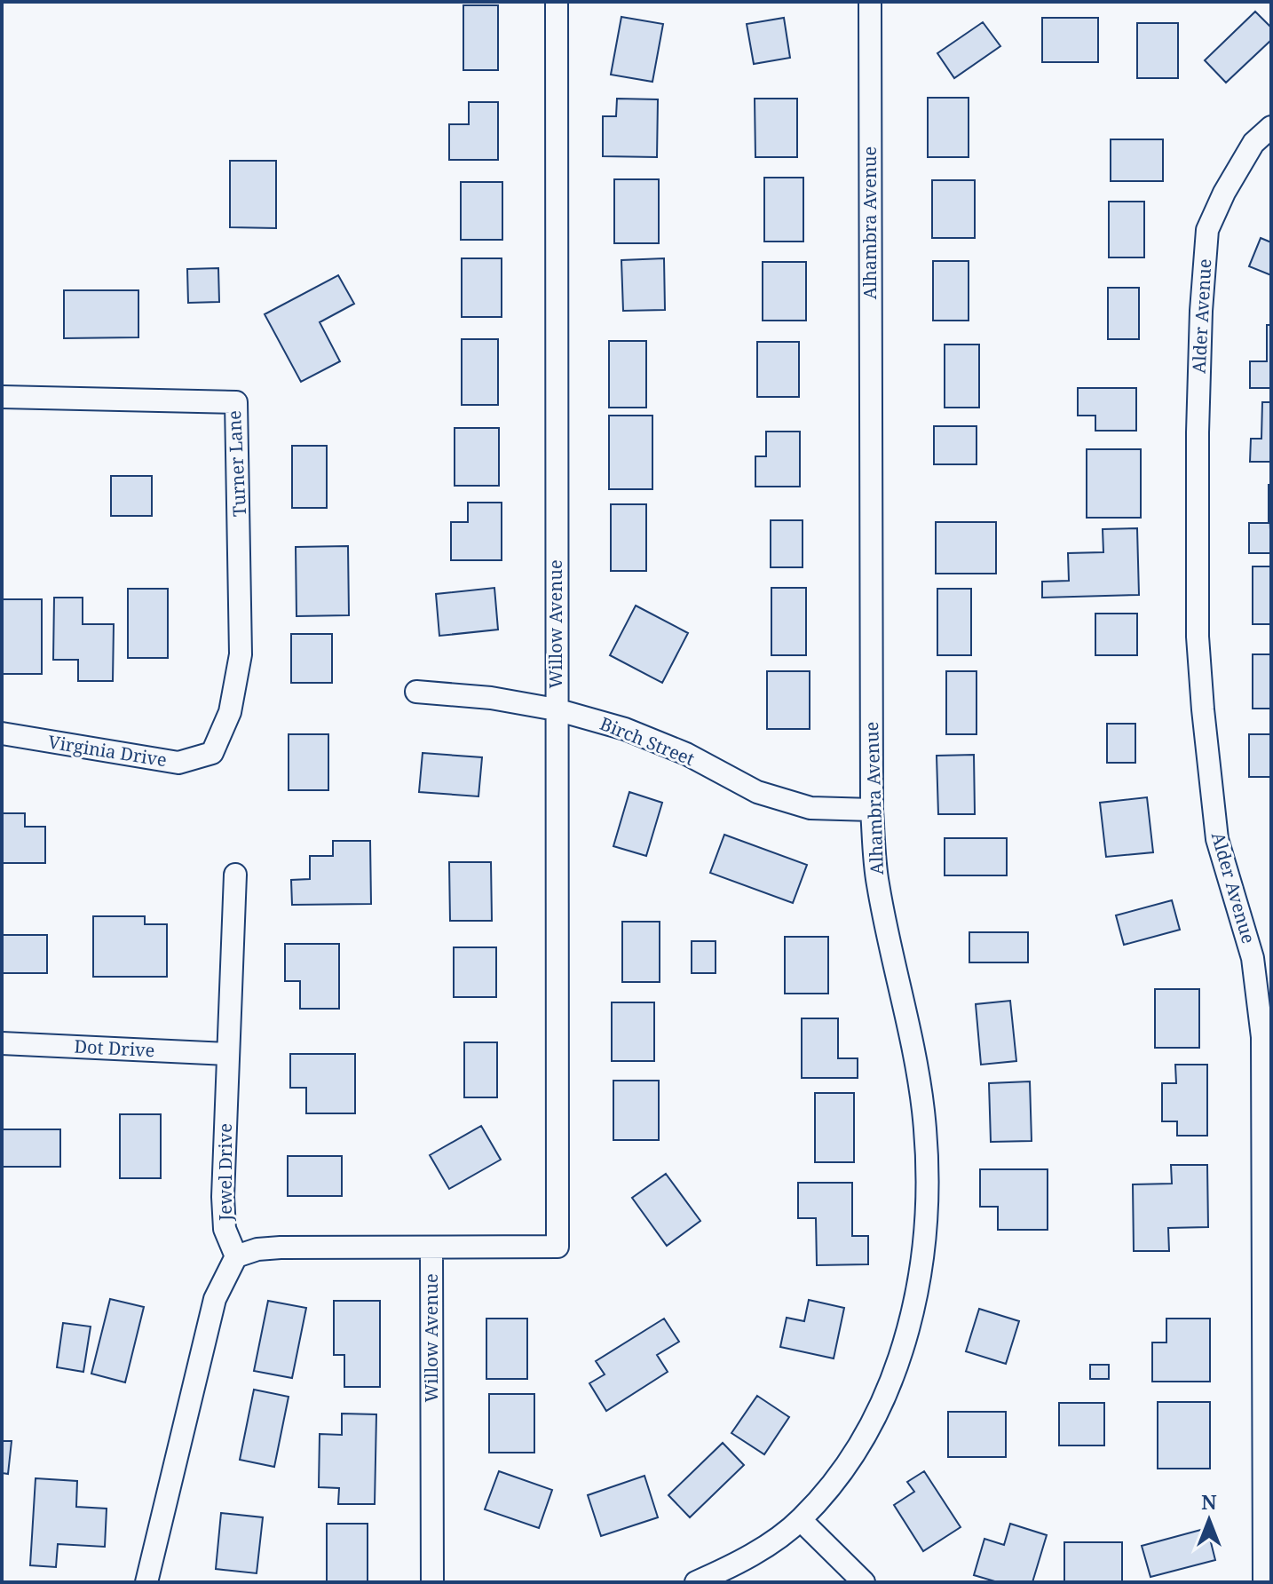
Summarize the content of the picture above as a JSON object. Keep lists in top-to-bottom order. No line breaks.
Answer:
{"streets":{"street":["Alhambra Avenue","Alder Avenue","Turner Lane","Willow Avenue","Birch Street","Virginia Drive","Dot Drive","Jewel Drive"]},"crossings":[["Alhambra Avenue","Birch Street"],["Turner Lane","Virginia Drive"],["Willow Avenue","Birch Street"],["Willow Avenue","Jewel Drive"],["Dot Drive","Jewel Drive"]],"north":"top"}
